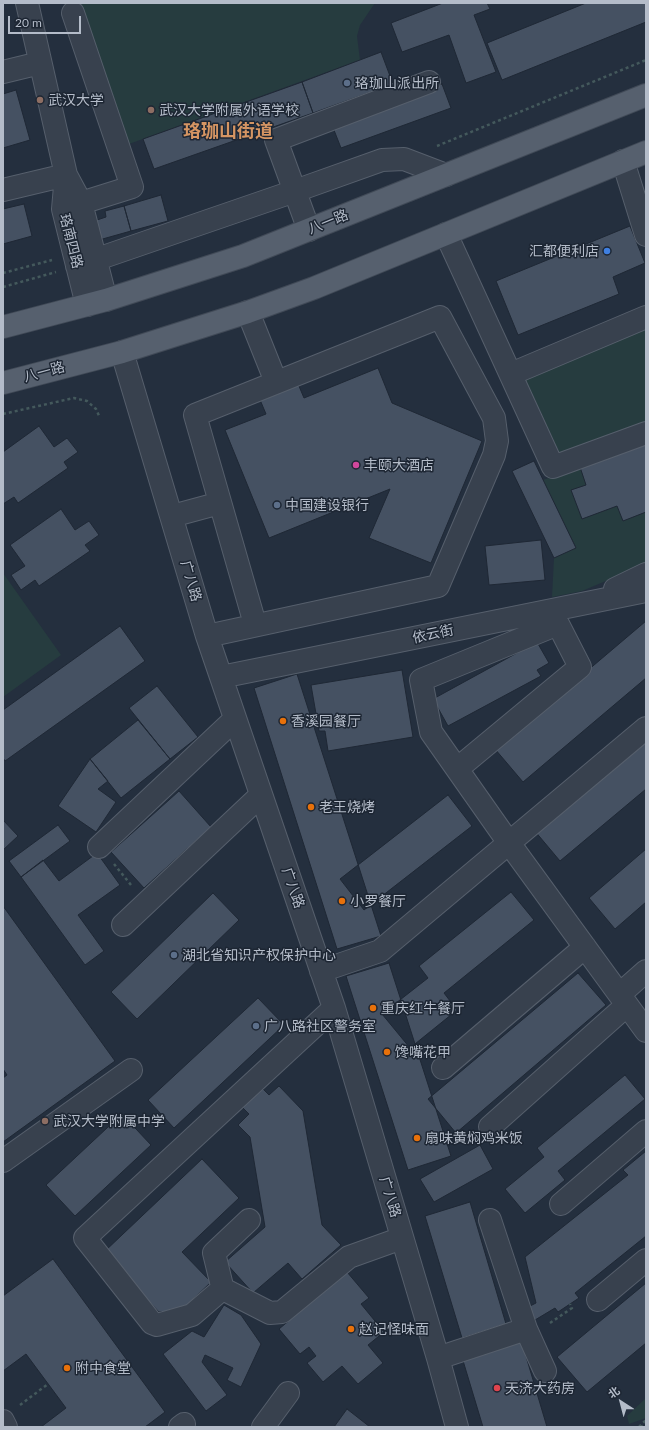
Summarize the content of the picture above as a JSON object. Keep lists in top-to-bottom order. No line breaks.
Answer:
{"streets":{"main road":["八一路"],"street":["珞南四路","广八路","依云街"]},"crossings":[["八一路","珞南四路"],["八一路","广八路"],["广八路","依云街"]],"districts":["珞珈山街道"],"places":["珞珈山派出所","武汉大学","武汉大学附属外语学校","汇都便利店","丰颐大酒店","中国建设银行","香溪园餐厅","老王烧烤","小罗餐厅","湖北省知识产权保护中心","重庆红牛餐厅","广八路社区警务室","馋嘴花甲","武汉大学附属中学","扇味黄焖鸡米饭","赵记怪味面","附中食堂","天济大药房"],"scale_bar":"20 m","north":"top left"}
